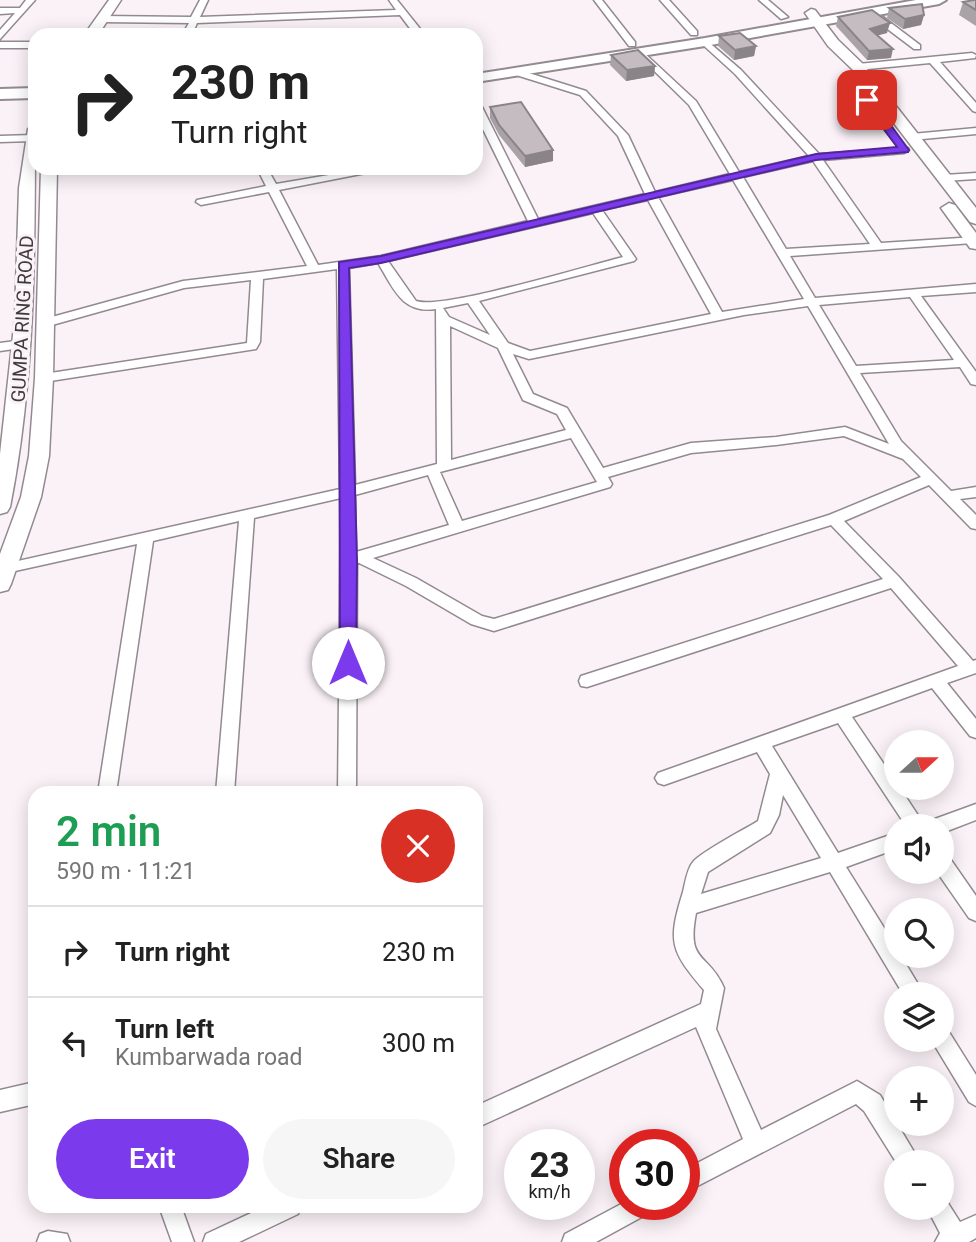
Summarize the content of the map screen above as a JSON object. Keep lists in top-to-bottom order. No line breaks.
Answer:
{"streets":{"street":["GUMPA RING ROAD"]},"north":"right","page":{"turn":["230 m","Turn right"],"map_buttons":["+","−"],"heading":["2 min","590 m · 11:21"],"list":[{"name":"Turn right","value":"230 m"},{"name":"Turn left","note":"Kumbarwada road","value":"300 m"}],"buttons":["Exit","Share"],"speed":"23 km/h","limit":"30"}}
